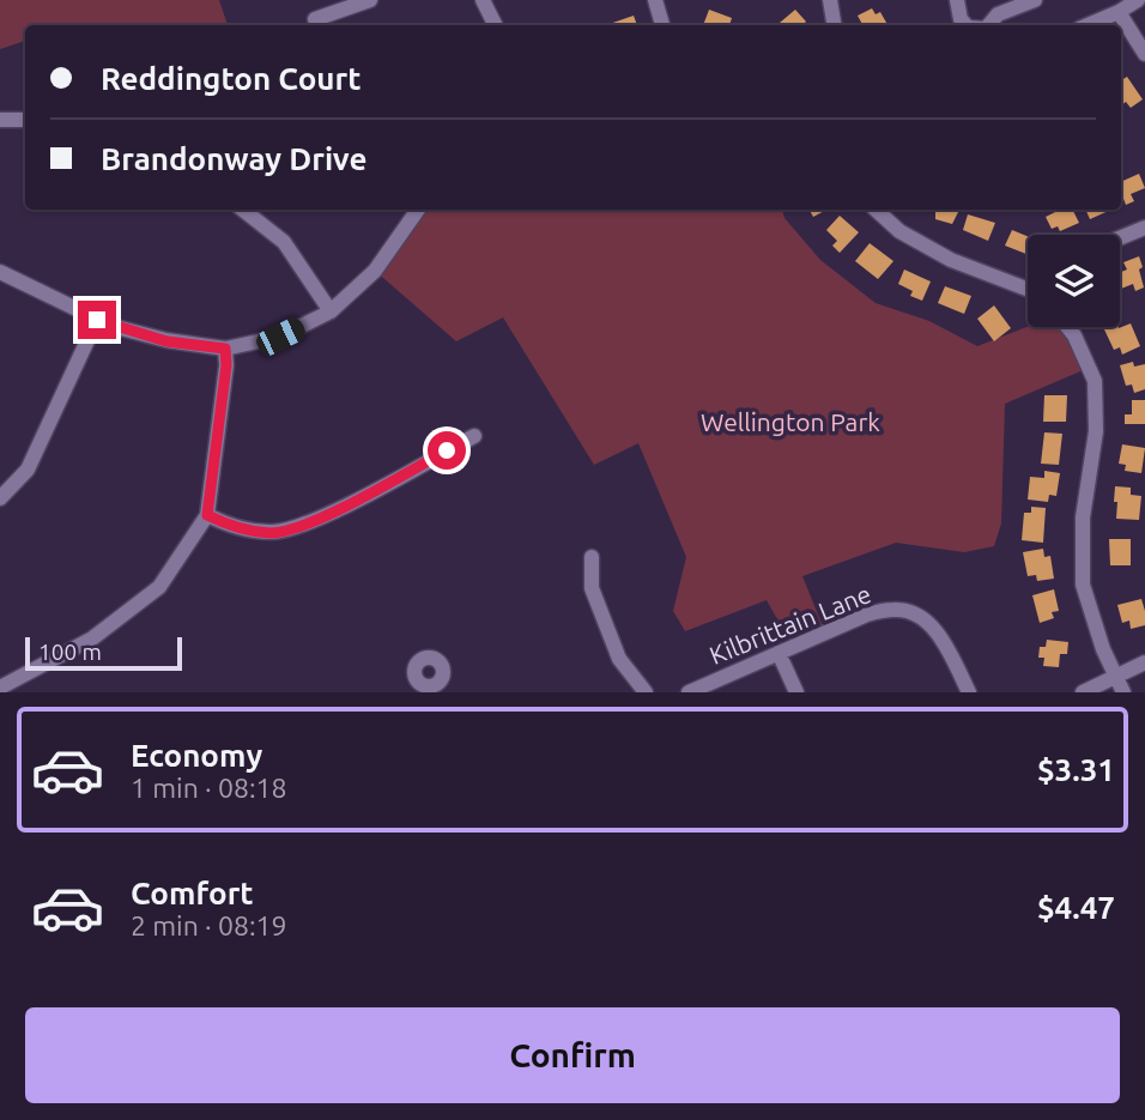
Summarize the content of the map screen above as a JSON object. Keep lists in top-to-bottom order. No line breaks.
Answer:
{"streets":{"street":["Kilbrittain Lane"]},"parks":["Wellington Park"],"scale_bar":"100 m","page":{"banner":["Reddington Court","Brandonway Drive"],"scale":"100 m","list":[{"name":"Economy","note":"1 min · 08:18","value":"$3.31"},{"name":"Comfort","note":"2 min · 08:19","value":"$4.47"}],"buttons":"Confirm"}}
